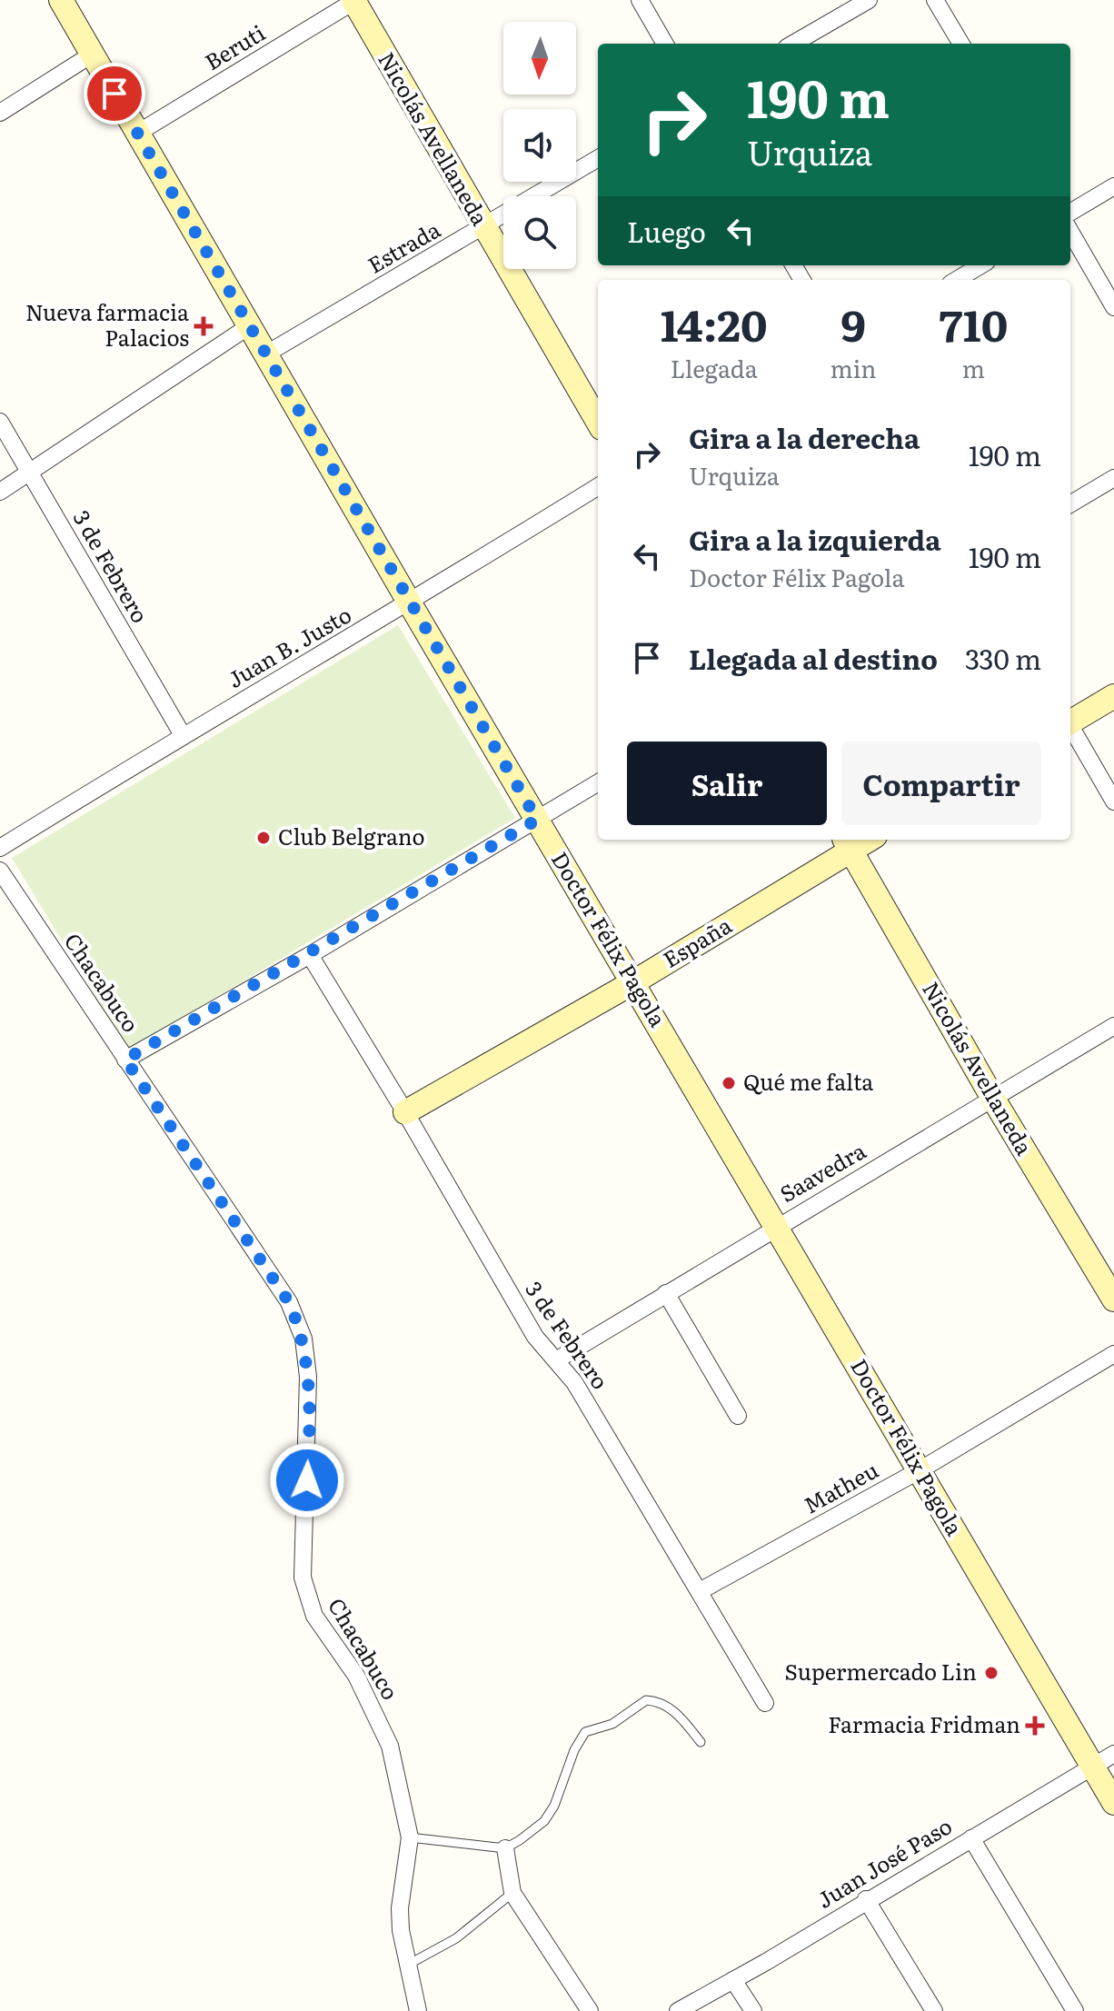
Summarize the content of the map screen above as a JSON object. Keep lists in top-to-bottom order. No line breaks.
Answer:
{"streets":{"street":["Beruti","Nicolás Avellaneda","Estrada","3 de Febrero","Juan B. Justo","Doctor Félix Pagola","España","Chacabuco","Saavedra","Matheu","Juan José Paso"]},"crossings":[["Beruti","Nicolás Avellaneda"],["Beruti","Doctor Félix Pagola"],["Nicolás Avellaneda","Estrada"],["Nicolás Avellaneda","España"],["Nicolás Avellaneda","Saavedra"],["Estrada","Doctor Félix Pagola"],["3 de Febrero","Juan B. Justo"],["3 de Febrero","España"],["3 de Febrero","Saavedra"],["3 de Febrero","Matheu"],["Juan B. Justo","Doctor Félix Pagola"],["Doctor Félix Pagola","España"],["Doctor Félix Pagola","Saavedra"],["Doctor Félix Pagola","Matheu"],["Doctor Félix Pagola","Juan José Paso"]],"places":{"health":["Nueva farmacia Palacios","Farmacia Fridman"],"other":["Club Belgrano","Qué me falta","Supermercado Lin"]},"north":"bottom","page":{"turn":["190 m","Urquiza"],"then":"Luego","eta":["14:20","Llegada","9","min","710","m"],"list":[{"name":"Gira a la derecha","note":"Urquiza","value":"190 m"},{"name":"Gira a la izquierda","note":"Doctor Félix Pagola","value":"190 m"},{"name":"Llegada al destino","value":"330 m"}],"buttons":["Salir","Compartir"]}}
